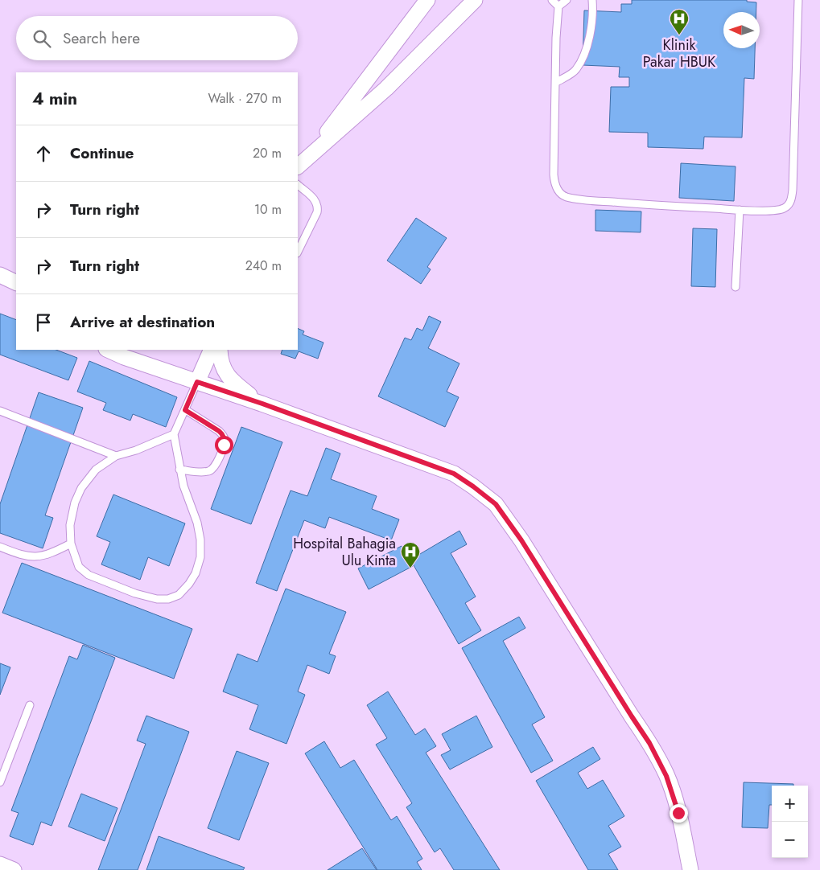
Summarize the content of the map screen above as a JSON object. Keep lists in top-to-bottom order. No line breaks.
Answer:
{"places":{"hospital":["Klinik Pakar HBUK","Hospital Bahagia Ulu Kinta"]},"north":"left","page":{"search":"Search here","heading":["4 min","Walk · 270 m"],"list":[["Continue","20 m"],["Turn right","10 m"],["Turn right","240 m"],"Arrive at destination"],"map_buttons":["+","−"]}}
